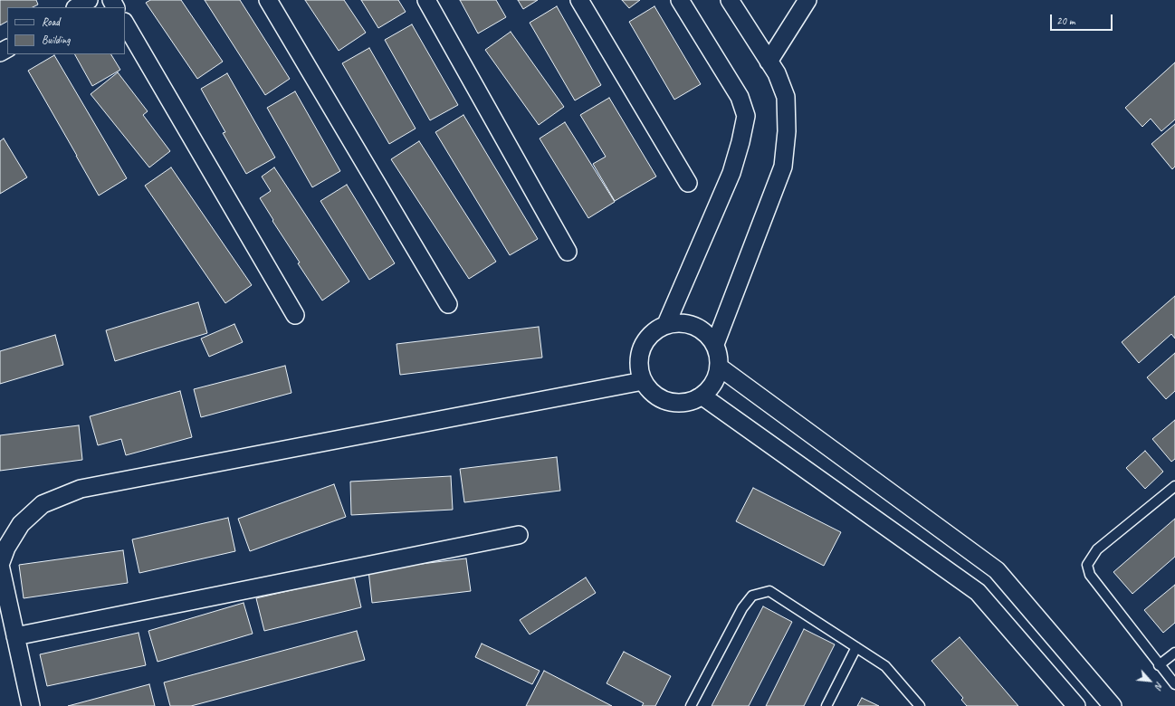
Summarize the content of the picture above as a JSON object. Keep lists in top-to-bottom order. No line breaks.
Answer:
{"legend":["Road","Building"],"scale_bar":"20 m","north":"bottom right"}
